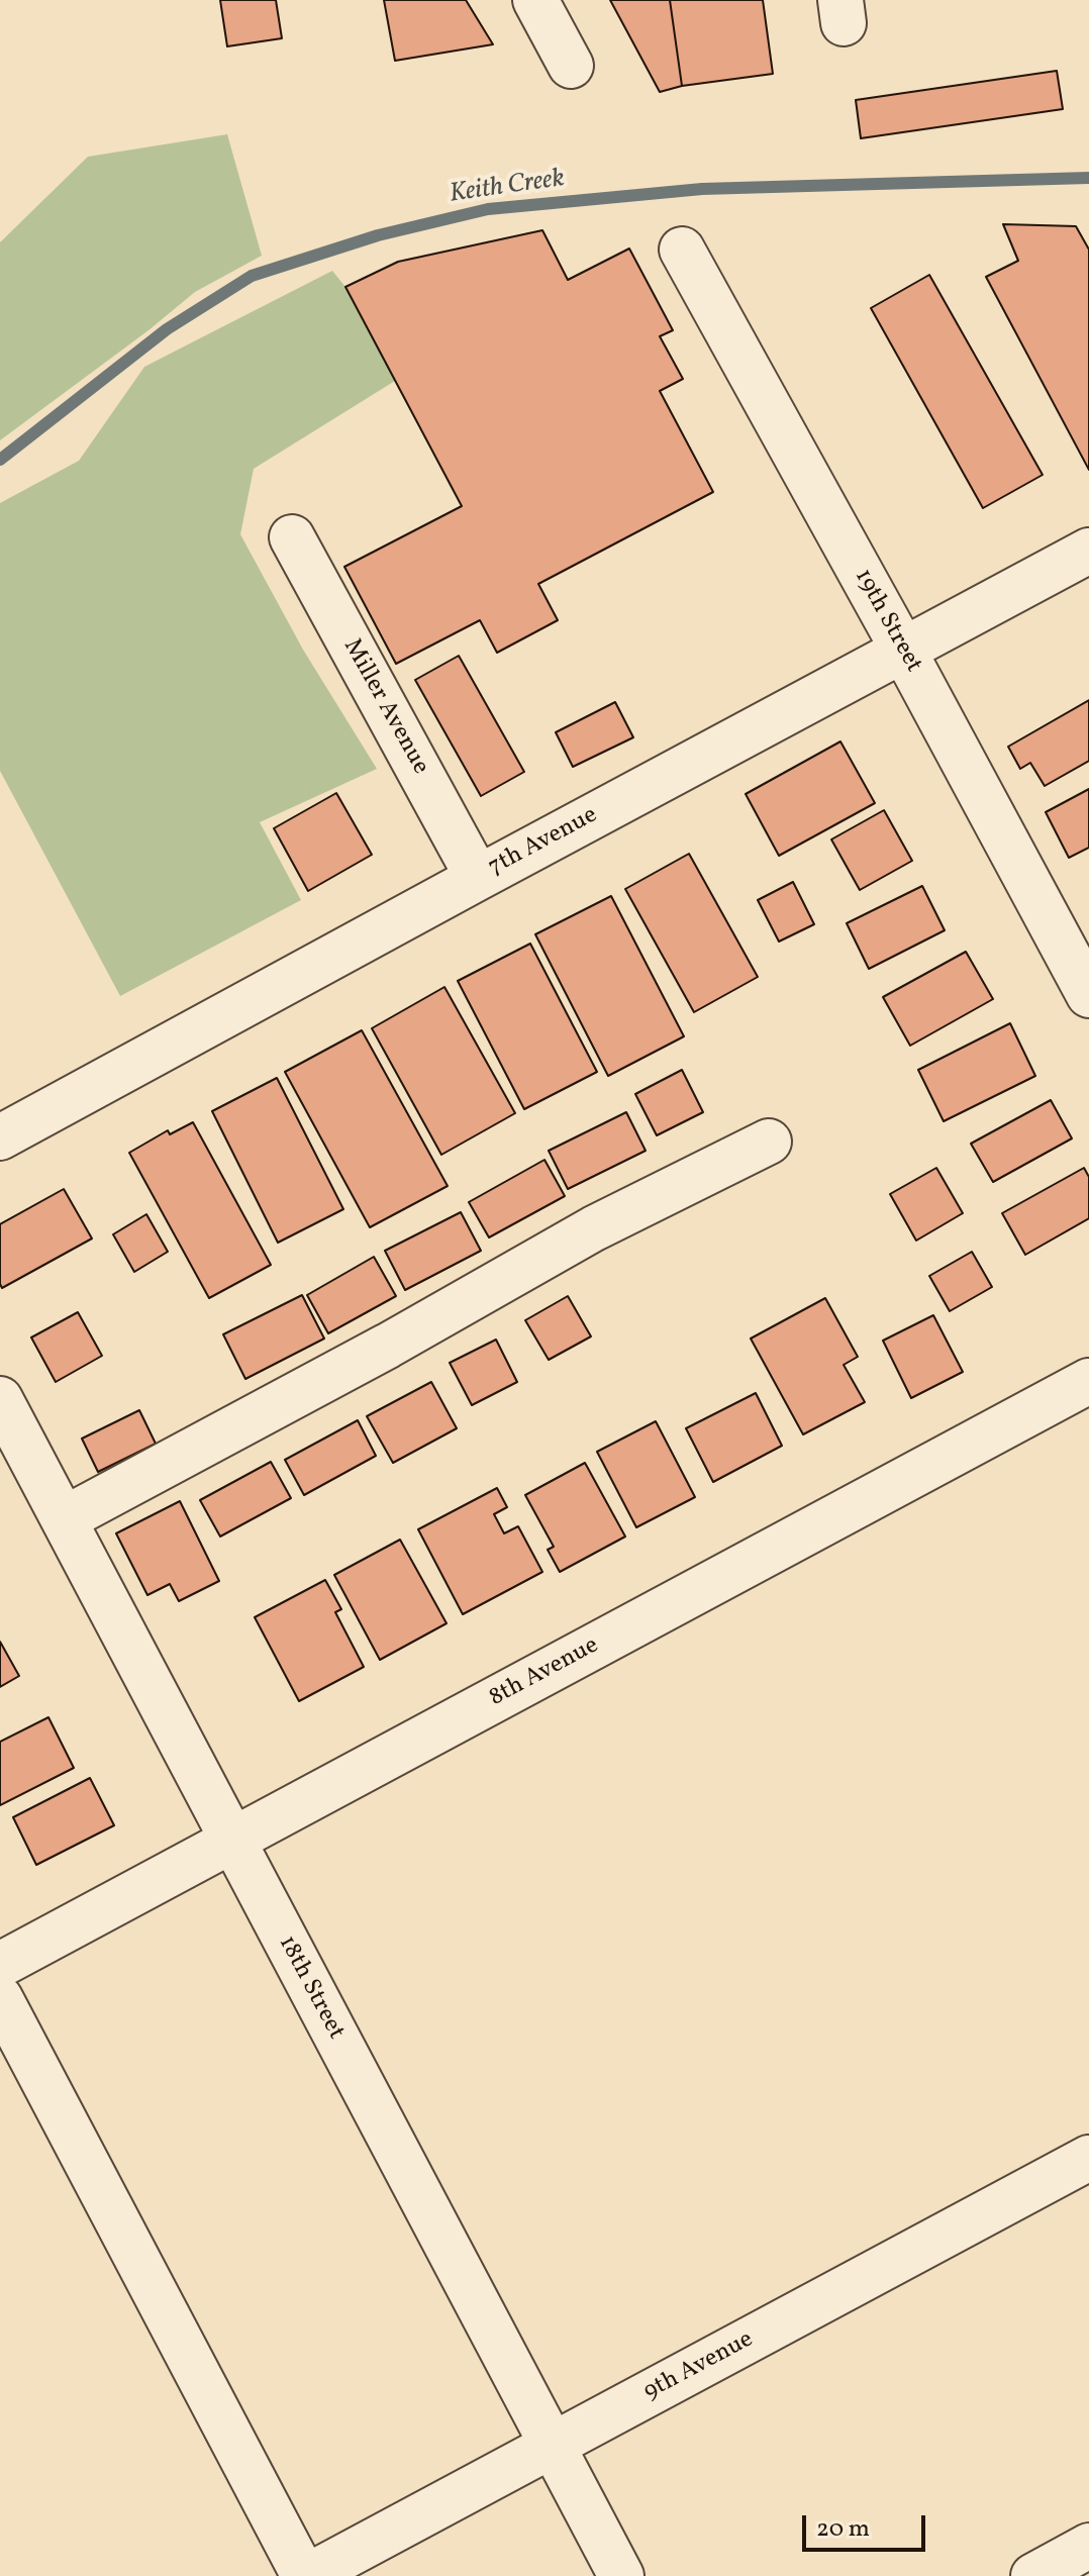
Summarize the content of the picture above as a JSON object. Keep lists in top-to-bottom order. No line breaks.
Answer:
{"streets":{"street":["19th Street","Miller Avenue","7th Avenue","8th Avenue","18th Street","9th Avenue"]},"crossings":[["19th Street","7th Avenue"],["Miller Avenue","7th Avenue"],["8th Avenue","18th Street"],["18th Street","9th Avenue"]],"water":["Keith Creek"],"scale_bar":"20 m"}
